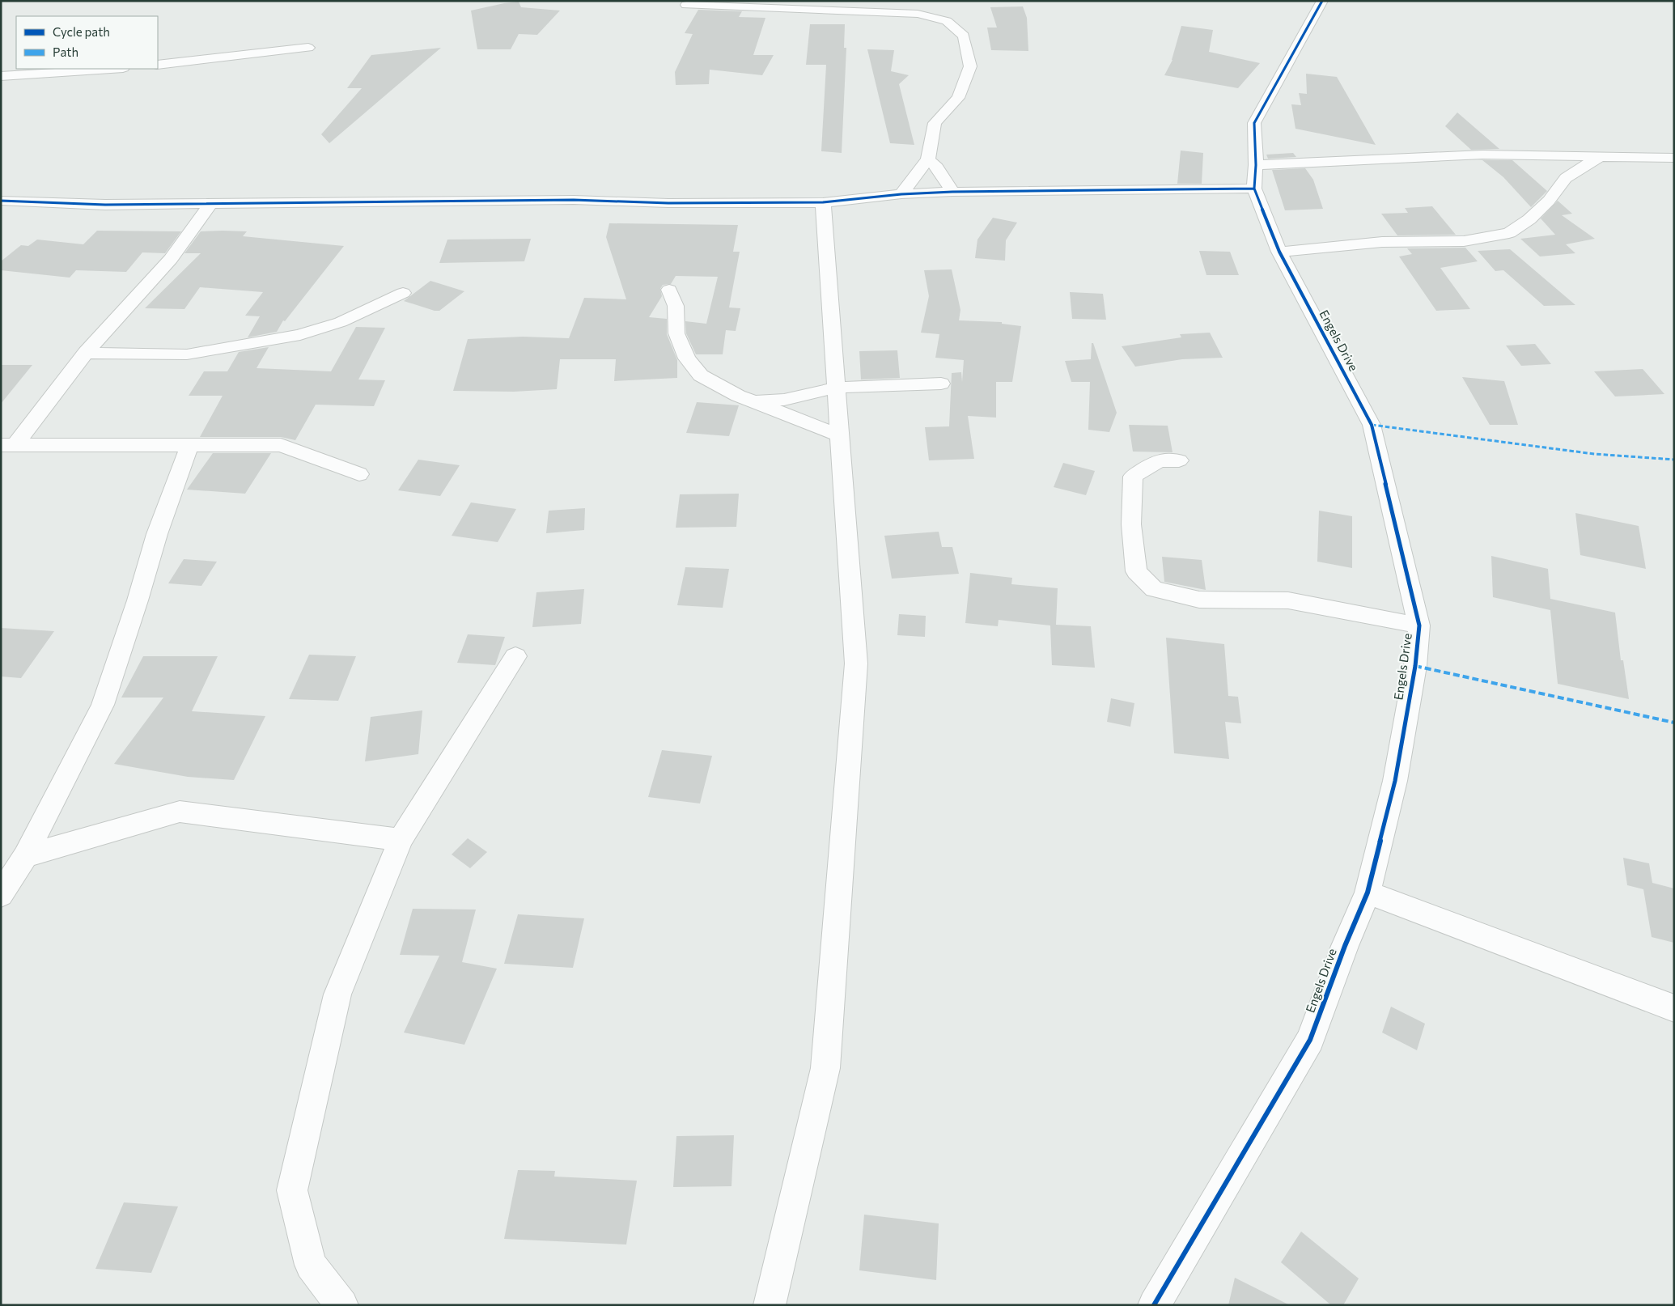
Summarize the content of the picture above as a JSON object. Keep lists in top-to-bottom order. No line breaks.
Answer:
{"streets":{"street":["Engels Drive"]},"legend":["Cycle path","Path"]}
